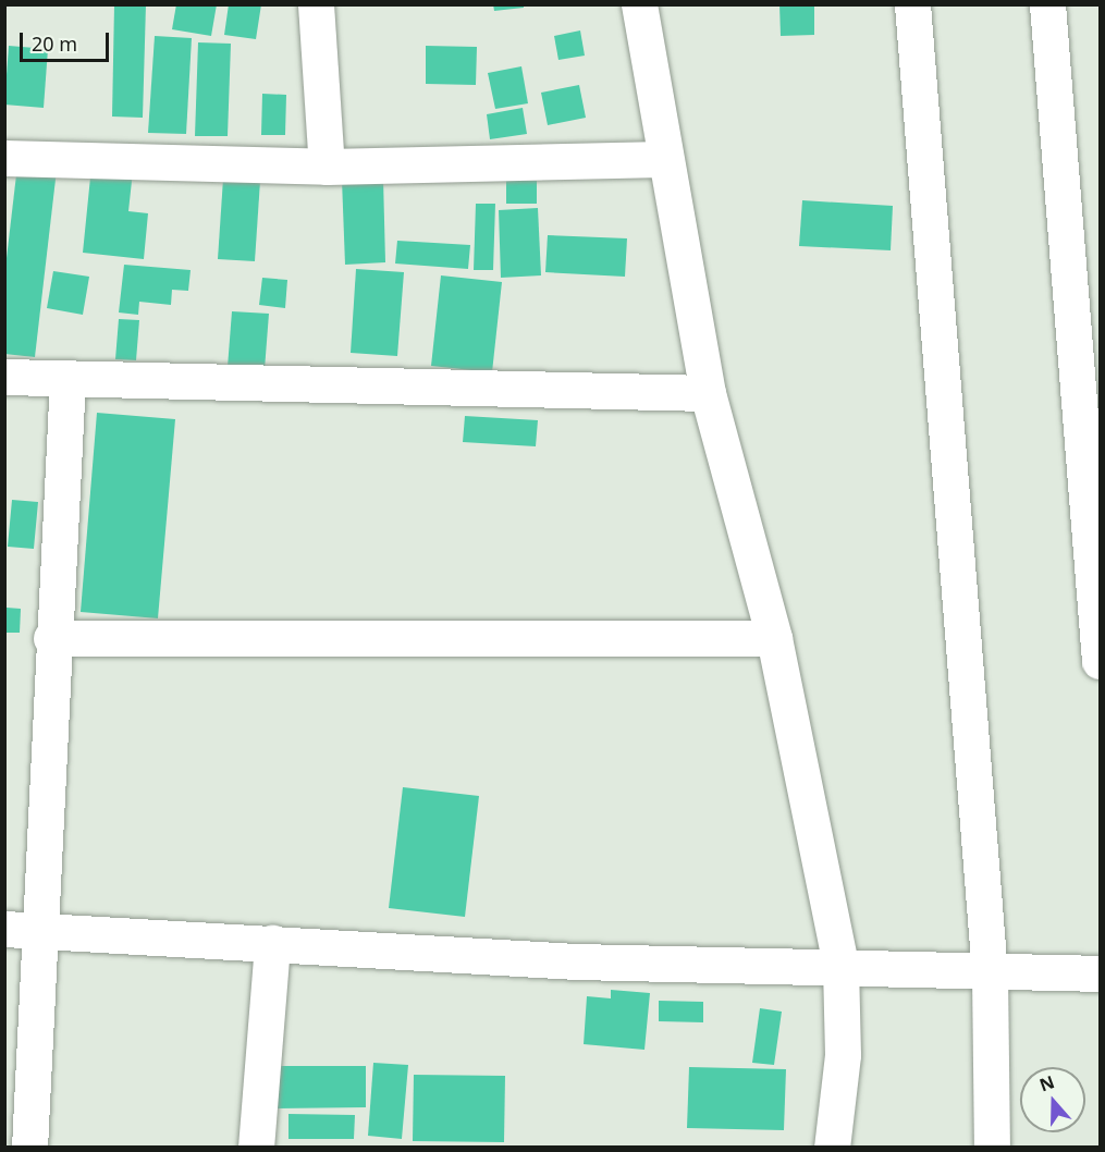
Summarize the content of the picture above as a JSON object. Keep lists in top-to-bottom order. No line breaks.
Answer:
{"scale_bar":"20 m","north":"top"}
